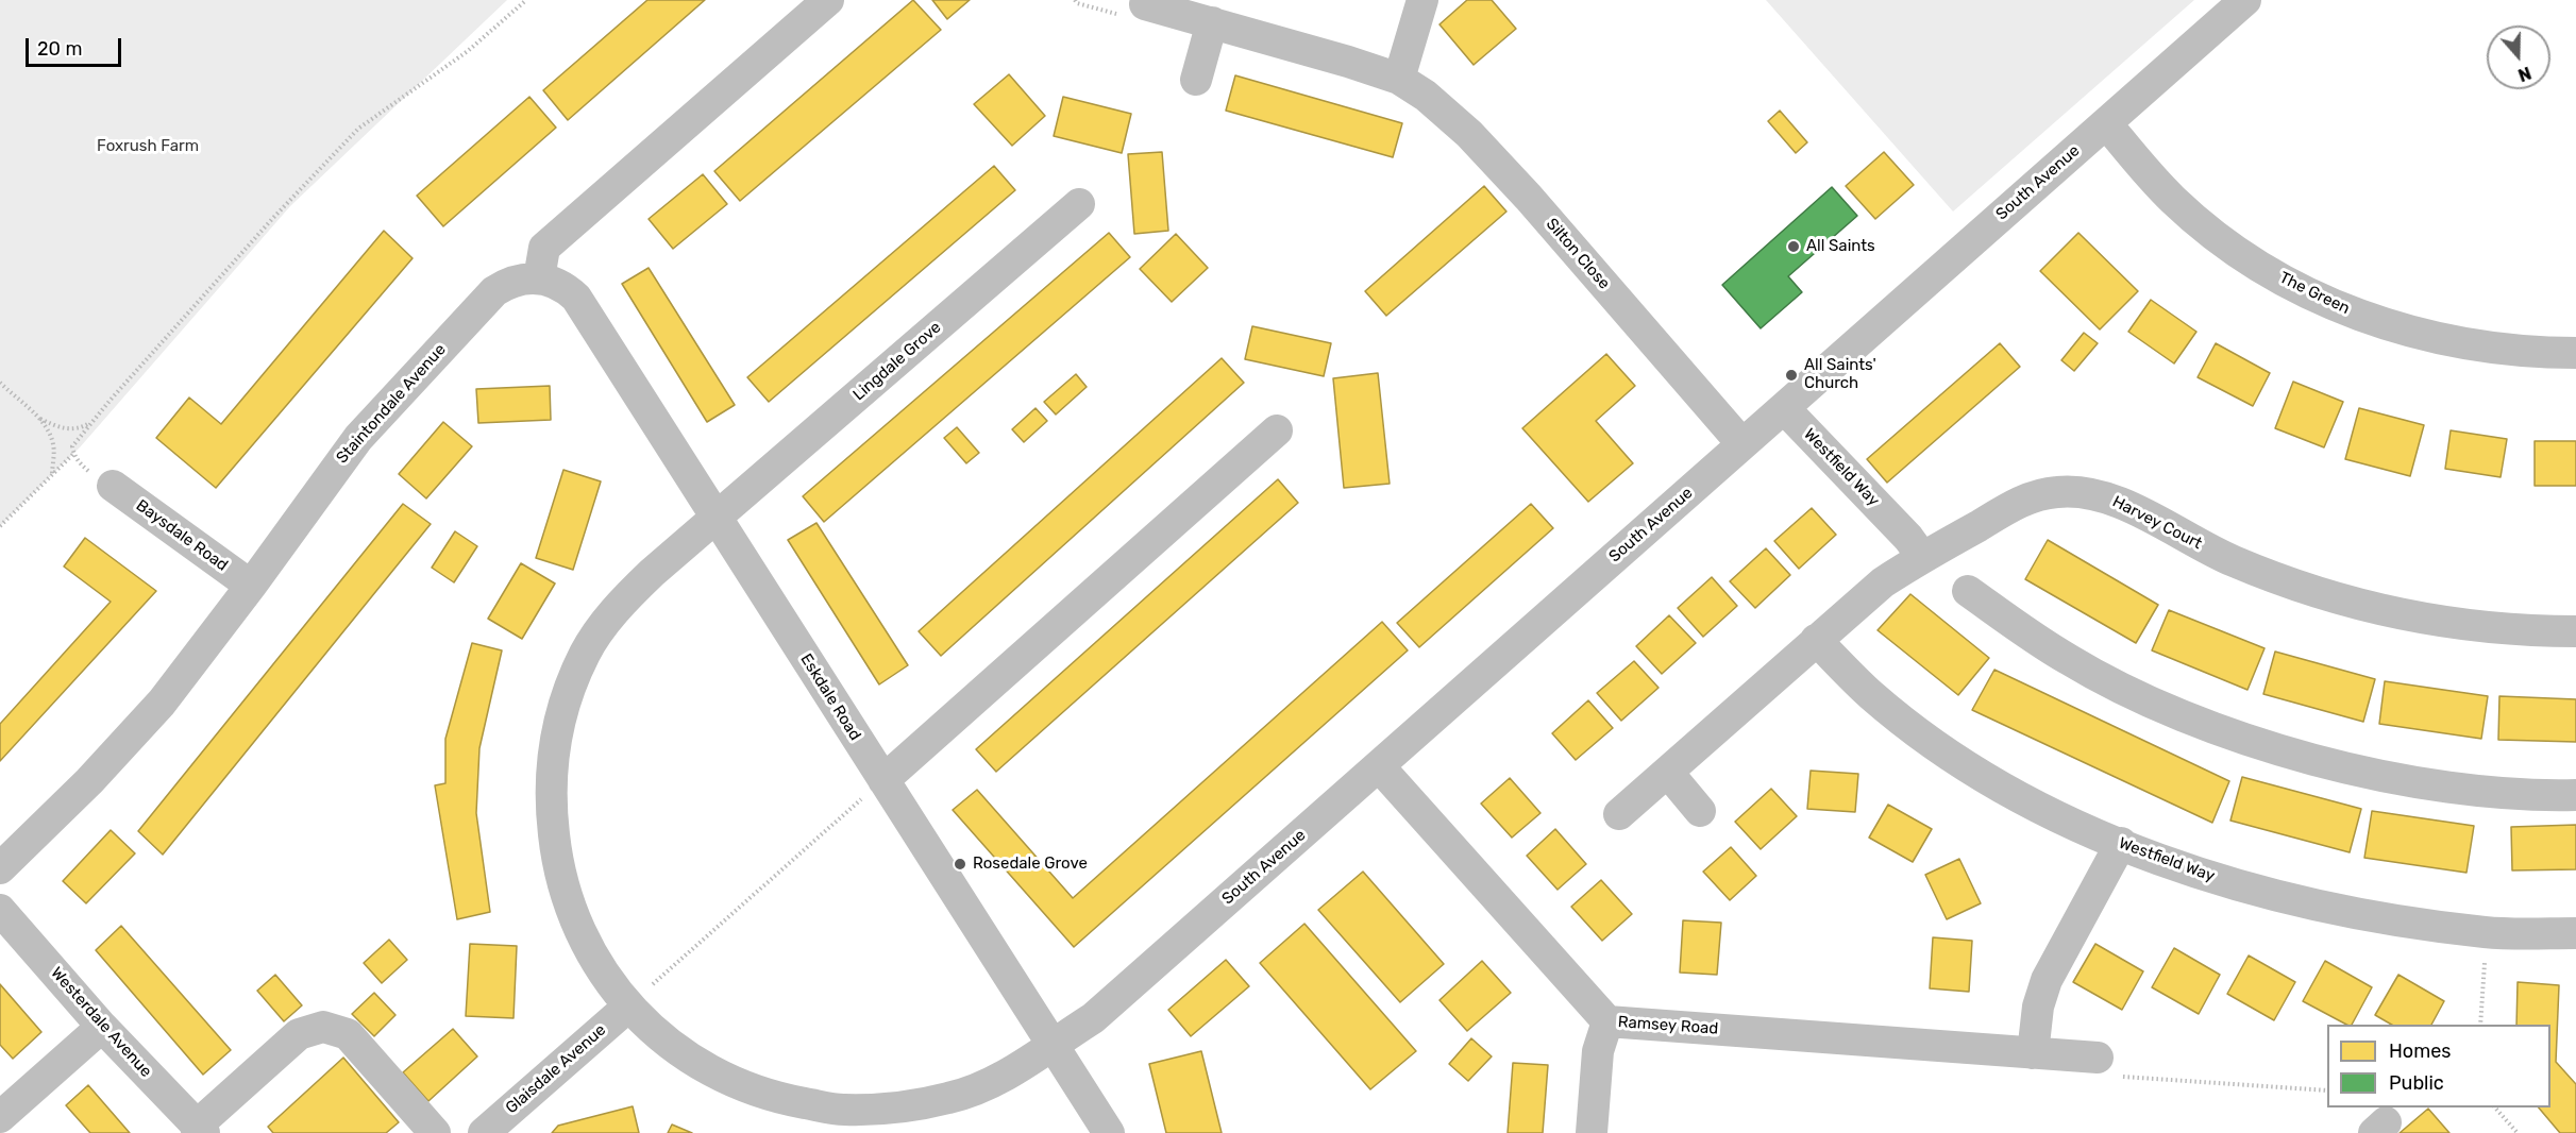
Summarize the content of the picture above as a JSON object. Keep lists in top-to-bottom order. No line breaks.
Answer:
{"streets":{"street":["South Avenue","Silton Close","The Green","Lingdale Grove","Staintondale Avenue","Westfield Way","Harvey Court","Baysdale Road","Eskdale Road","Westerdale Avenue","Ramsey Road","Glaisdale Avenue"]},"crossings":[["South Avenue","Silton Close"],["South Avenue","The Green"],["South Avenue","Lingdale Grove"],["South Avenue","Westfield Way"],["South Avenue","Eskdale Road"],["South Avenue","Ramsey Road"],["South Avenue","Glaisdale Avenue"],["Lingdale Grove","Eskdale Road"],["Lingdale Grove","Glaisdale Avenue"],["Staintondale Avenue","Baysdale Road"],["Staintondale Avenue","Eskdale Road"],["Westfield Way","Harvey Court"]],"parks":["Foxrush Farm"],"places":["All Saints","All Saints' Church","Rosedale Grove"],"legend":["Homes","Public"],"scale_bar":"20 m","north":"bottom"}
